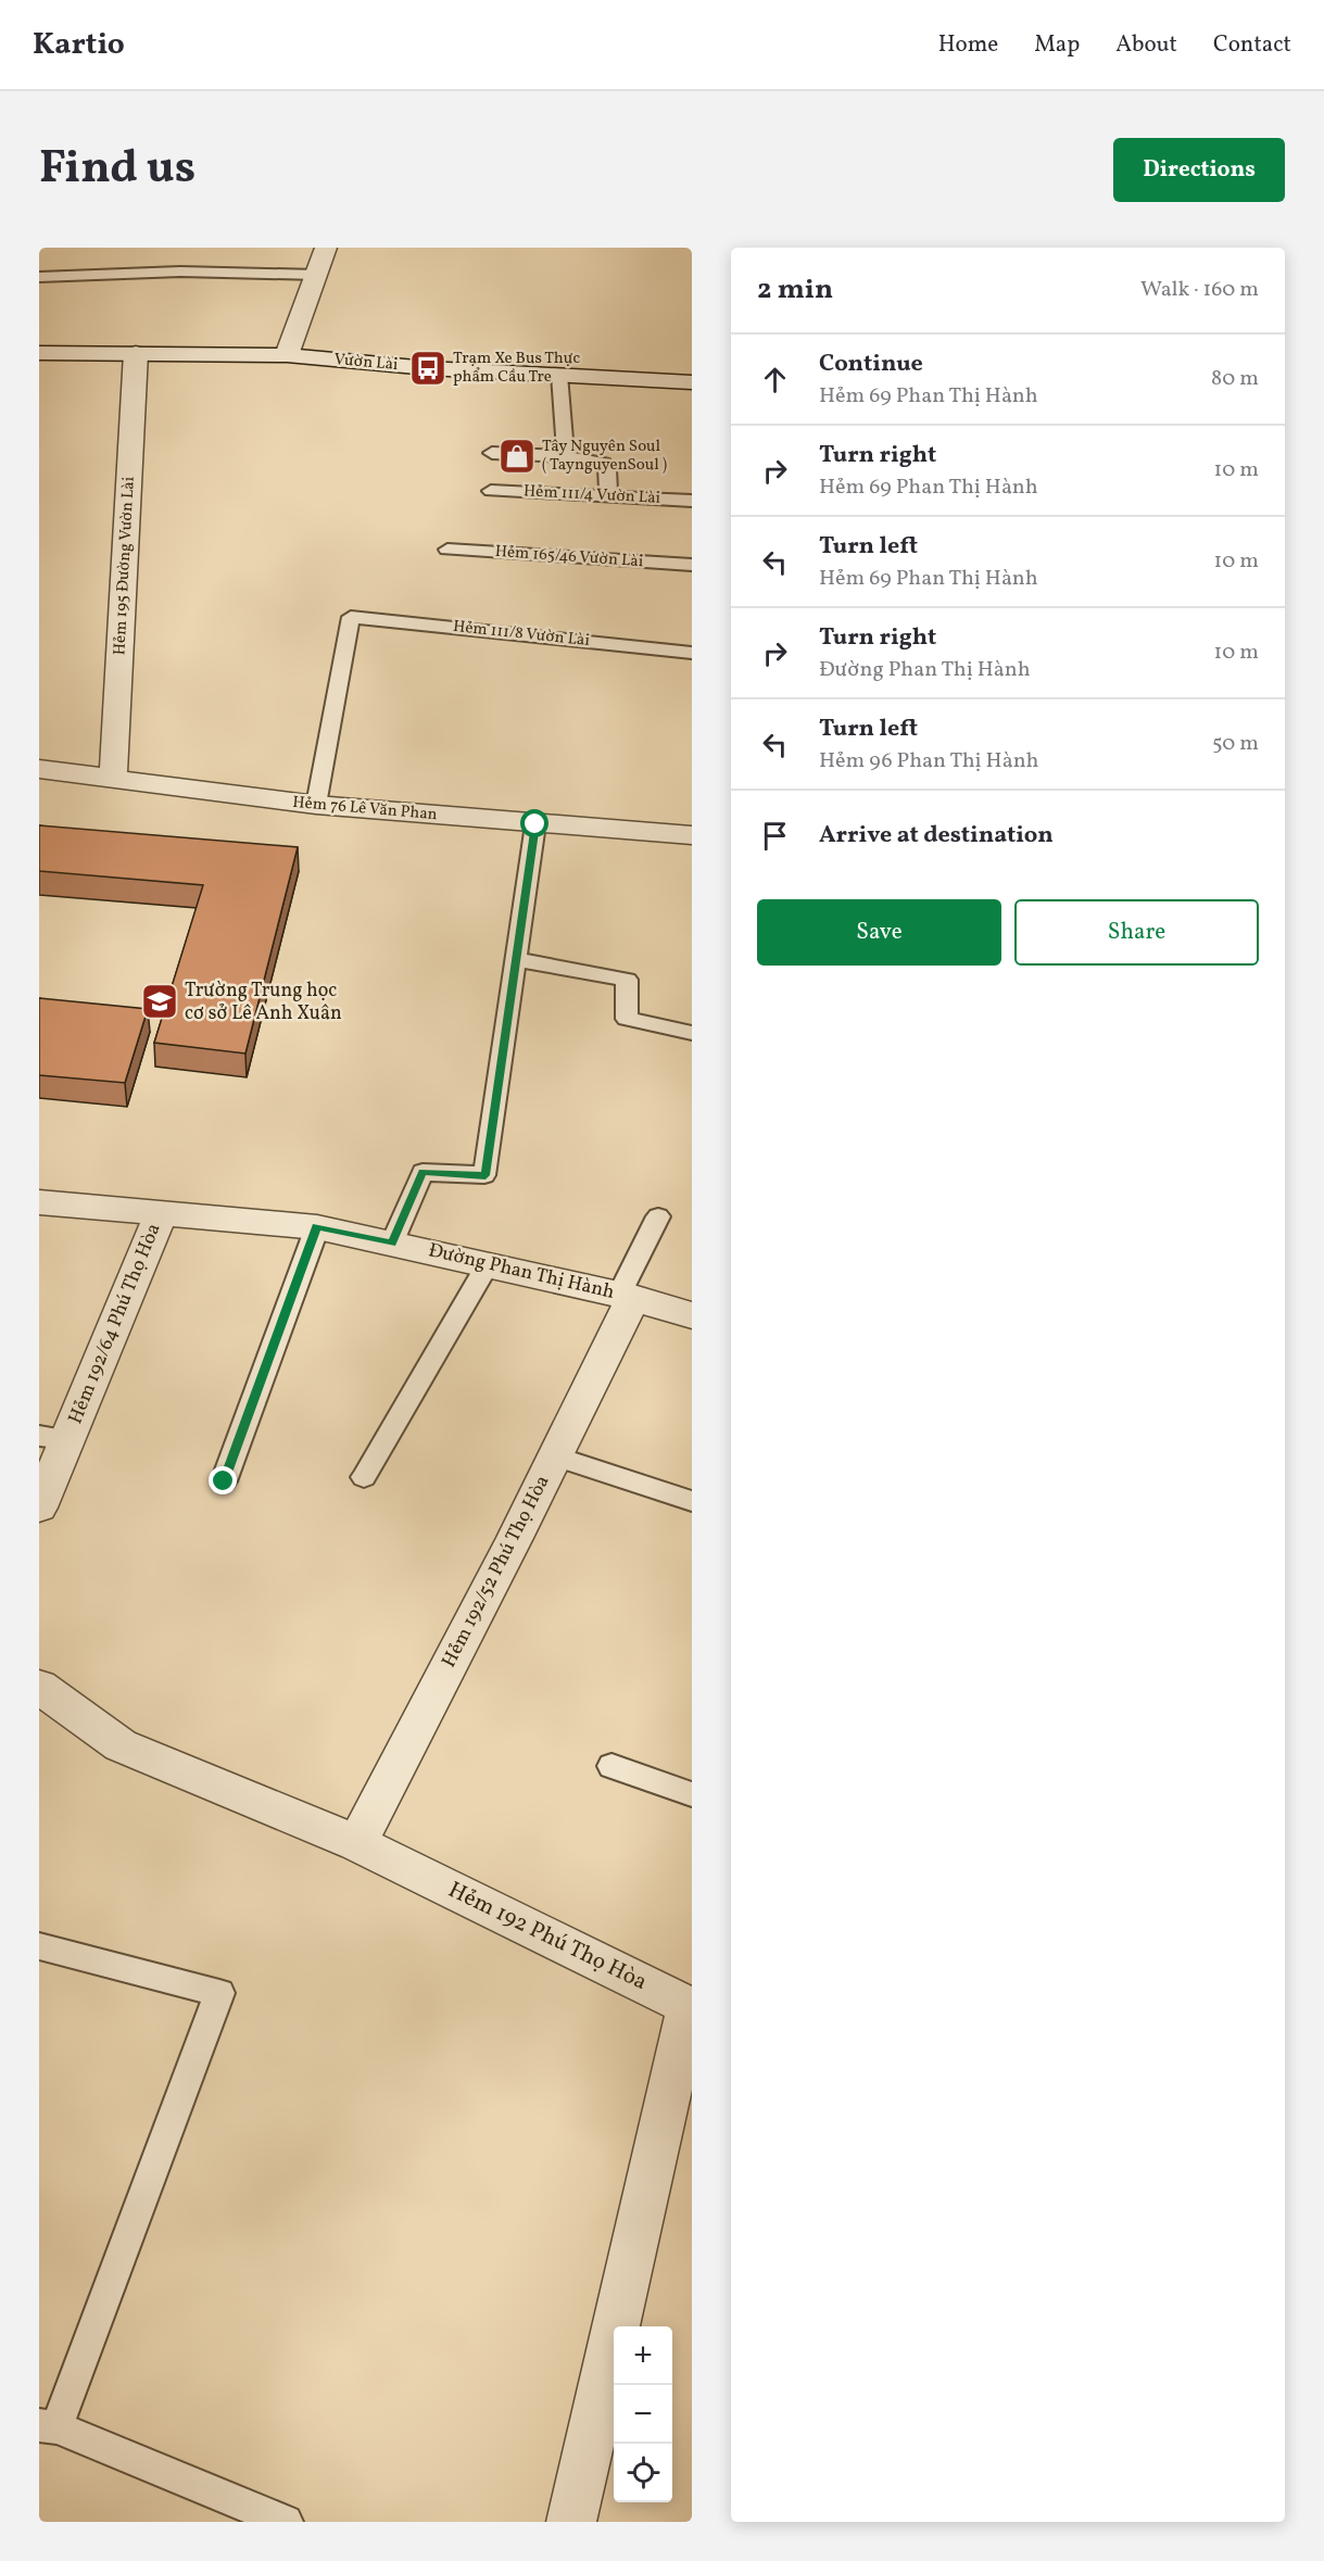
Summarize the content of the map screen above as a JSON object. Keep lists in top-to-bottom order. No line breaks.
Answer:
{"streets":{"street":["Vườn Lài","Hẻm 195 Đường Vườn Lài","Hẻm 76 Lê Văn Phan","Đường Phan Thị Hành","Hẻm 192/64 Phú Thọ Hòa","Hẻm 192/52 Phú Thọ Hòa","Hẻm 192 Phú Thọ Hòa"],"lane":["Hẻm 111/4 Vườn Lài","Hẻm 165/46 Vườn Lài","Hẻm 111/8 Vườn Lài"]},"crossings":[["Vườn Lài","Hẻm 195 Đường Vườn Lài"],["Hẻm 195 Đường Vườn Lài","Hẻm 76 Lê Văn Phan"],["Hẻm 111/8 Vườn Lài","Hẻm 76 Lê Văn Phan"],["Đường Phan Thị Hành","Hẻm 192/64 Phú Thọ Hòa"],["Đường Phan Thị Hành","Hẻm 192/52 Phú Thọ Hòa"],["Hẻm 192/52 Phú Thọ Hòa","Hẻm 192 Phú Thọ Hòa"]],"places":{"bus stop":["Trạm Xe Bus Thực phẩm Cầu Tre"],"shop":["Tây Nguyên Soul ( TaynguyenSoul )"],"school or university":["Trường Trung học cơ sở Lê Anh Xuân"]},"page":{"header":"Kartio","nav":["Home","Map","About","Contact"],"title":"Find us","buttons":["Directions",["Save","Share"]],"heading":["2 min","Walk · 160 m"],"list":[["Continue","Hẻm 69 Phan Thị Hành","80 m"],["Turn right","Hẻm 69 Phan Thị Hành","10 m"],["Turn left","Hẻm 69 Phan Thị Hành","10 m"],["Turn right","Đường Phan Thị Hành","10 m"],["Turn left","Hẻm 96 Phan Thị Hành","50 m"],"Arrive at destination"],"map_buttons":["+","−"]}}
